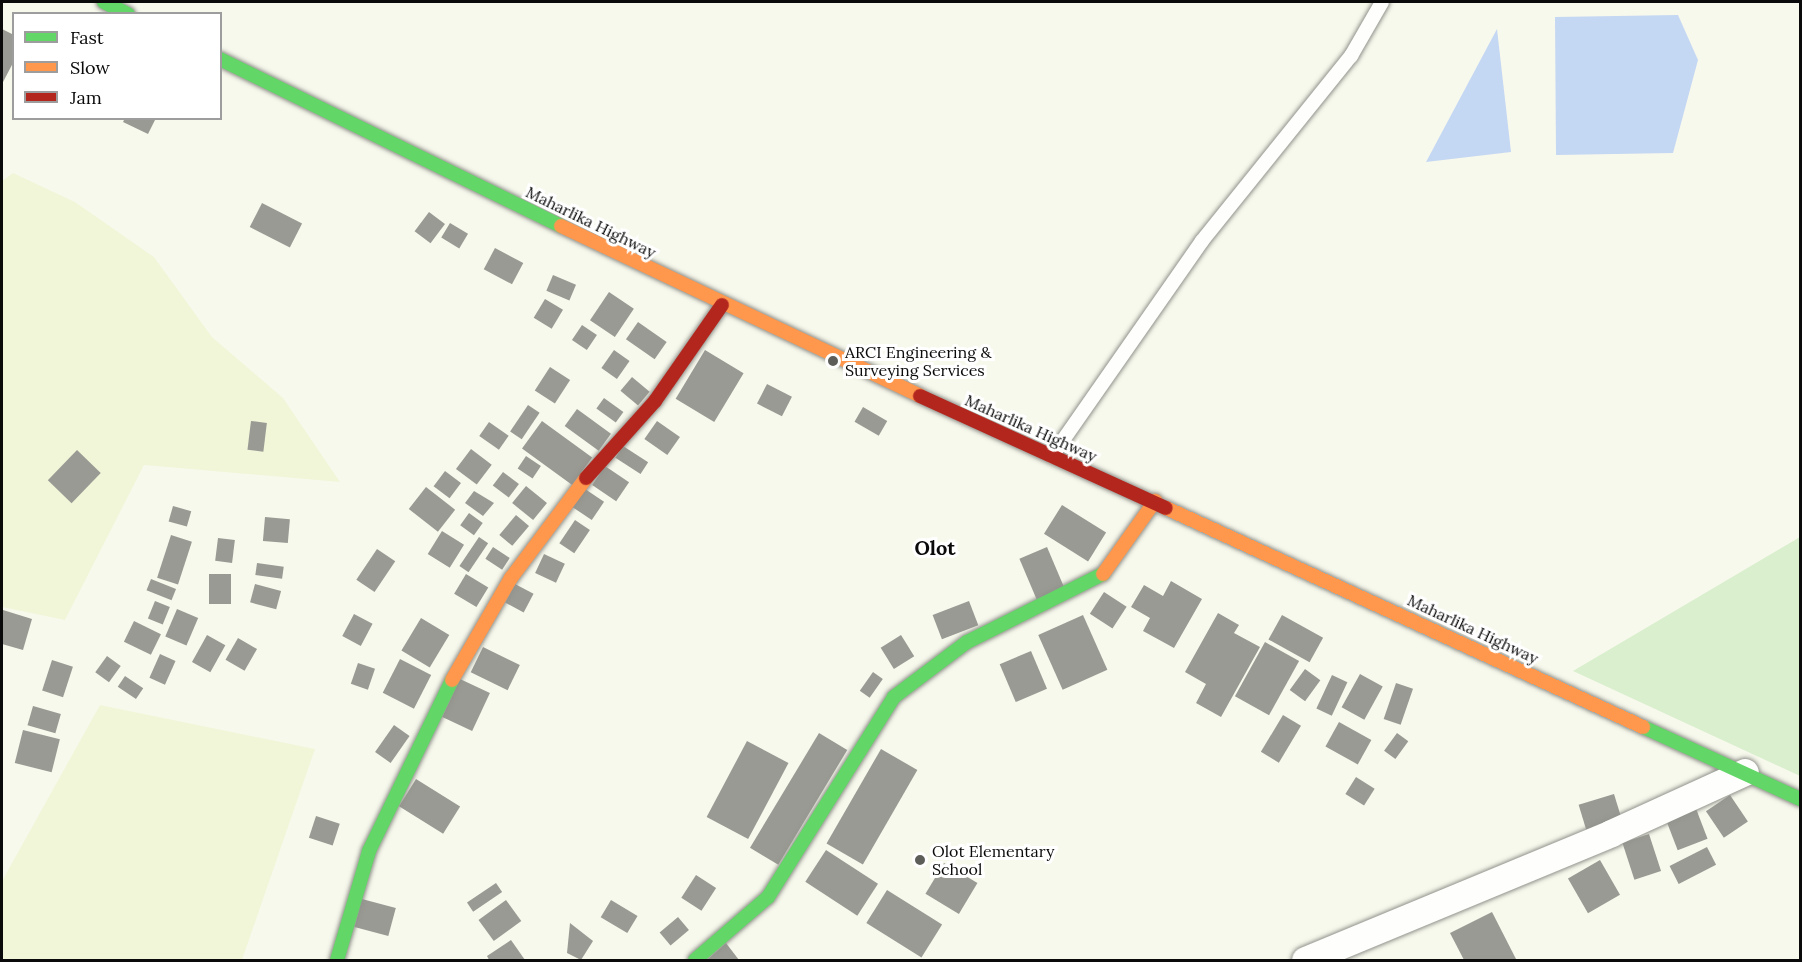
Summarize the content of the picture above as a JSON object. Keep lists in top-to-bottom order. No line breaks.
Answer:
{"streets":{"main road":["Maharlika Highway"]},"districts":["Olot"],"places":["ARCI Engineering & Surveying Services","Olot Elementary School"],"legend":["Fast","Slow","Jam"]}
